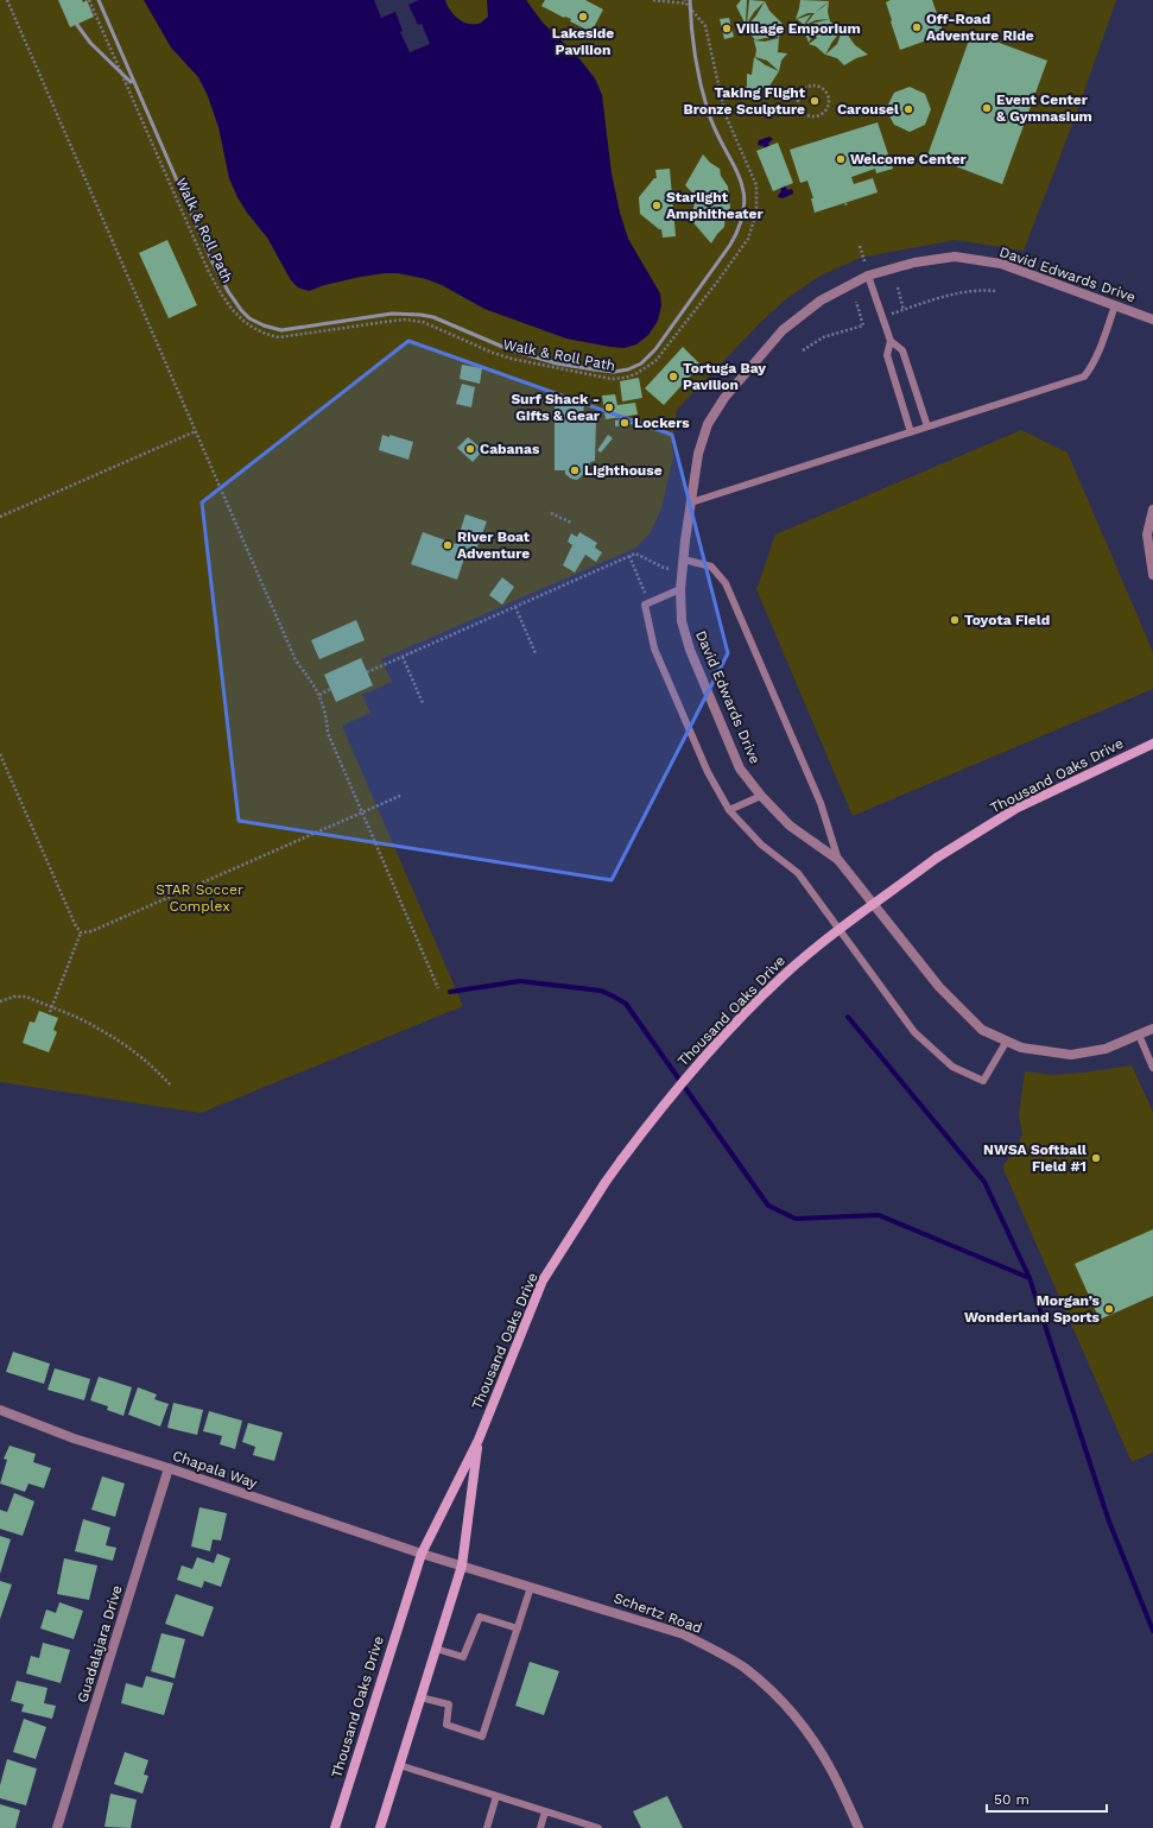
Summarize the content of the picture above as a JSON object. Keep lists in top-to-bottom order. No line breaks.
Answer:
{"streets":{"main road":["Thousand Oaks Drive"],"street":["David Edwards Drive","Chapala Way","Schertz Road","Guadalajara Drive"],"path":["Walk & Roll Path"]},"crossings":[["Thousand Oaks Drive","Chapala Way"],["Thousand Oaks Drive","Schertz Road"],["Chapala Way","Schertz Road"],["Chapala Way","Guadalajara Drive"]],"parks":["STAR Soccer Complex"],"places":["Lakeside Pavilion","Off-Road Adventure Ride","Village Emporium","Taking Flight Bronze Sculpture","Event Center & Gymnasium","Carousel","Welcome Center","Starlight Amphitheater","Tortuga Bay Pavilion","Surf Shack - Gifts & Gear","Lockers","Cabanas","Lighthouse","River Boat Adventure","Toyota Field","NWSA Softball Field #1","Morgan’s Wonderland Sports"],"scale_bar":"50 m"}
